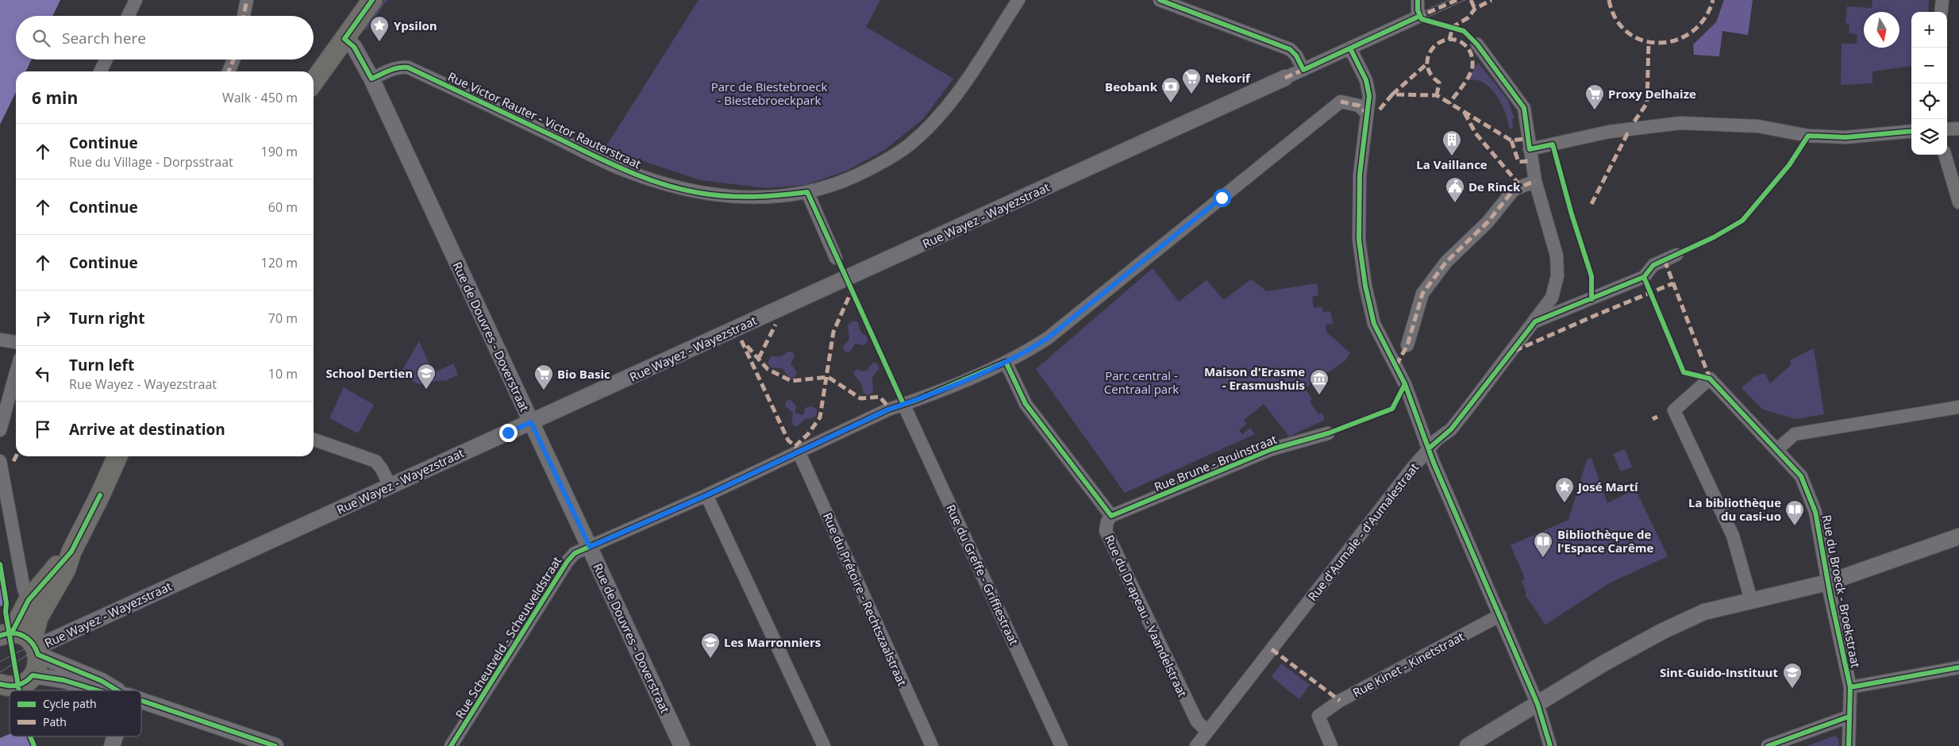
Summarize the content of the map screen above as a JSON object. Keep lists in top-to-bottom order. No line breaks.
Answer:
{"streets":{"street":["Rue Victor Rauter - Victor Rauterstraat","Rue Wayez - Wayezstraat","Rue de Douvres - Doverstraat","Rue Brune - Bruinstraat","Rue d'Aumale - d'Aumalestraat","Rue du Greffe - Griffiestraat","Rue du Broeck - Broekstraat","Rue du Prétoire - Rechtszaalstraat","Rue du Drapeau - Vaandelstraat","Rue Scheutveld - Scheutveldstraat","Rue Kinet - Kinetstraat"]},"crossings":[["Rue Victor Rauter - Victor Rauterstraat","Rue de Douvres - Doverstraat"],["Rue Wayez - Wayezstraat","Rue de Douvres - Doverstraat"],["Rue de Douvres - Doverstraat","Rue Scheutveld - Scheutveldstraat"],["Rue Brune - Bruinstraat","Rue du Drapeau - Vaandelstraat"],["Rue d'Aumale - d'Aumalestraat","Rue du Drapeau - Vaandelstraat"],["Rue du Greffe - Griffiestraat","Rue Scheutveld - Scheutveldstraat"],["Rue du Prétoire - Rechtszaalstraat","Rue Scheutveld - Scheutveldstraat"],["Rue du Drapeau - Vaandelstraat","Rue Scheutveld - Scheutveldstraat"]],"parks":["Parc de Biestebroeck - Biestebroeckpark","Parc central - Centraal park"],"places":{"place":["Ypsilon","José Martí"],"supermarket":["Nekorif","Proxy Delhaize","Bio Basic"],"bank":["Beobank"],"building":["La Vaillance"],"public building":["De Rinck"],"school or university":["School Dertien","Les Marronniers","Sint-Guido-Instituut"],"museum":["Maison d'Erasme - Erasmushuis"],"library":["La bibliothèque du casi-uo","Bibliothèque de l'Espace Carême"]},"legend":["Cycle path","Path"],"north":"bottom","page":{"map_buttons":["+","−"],"search":"Search here","heading":["6 min","Walk · 450 m"],"list":[["Continue","Rue du Village - Dorpsstraat","190 m"],["Continue","60 m"],["Continue","120 m"],["Turn right","70 m"],["Turn left","Rue Wayez - Wayezstraat","10 m"],"Arrive at destination"]}}
